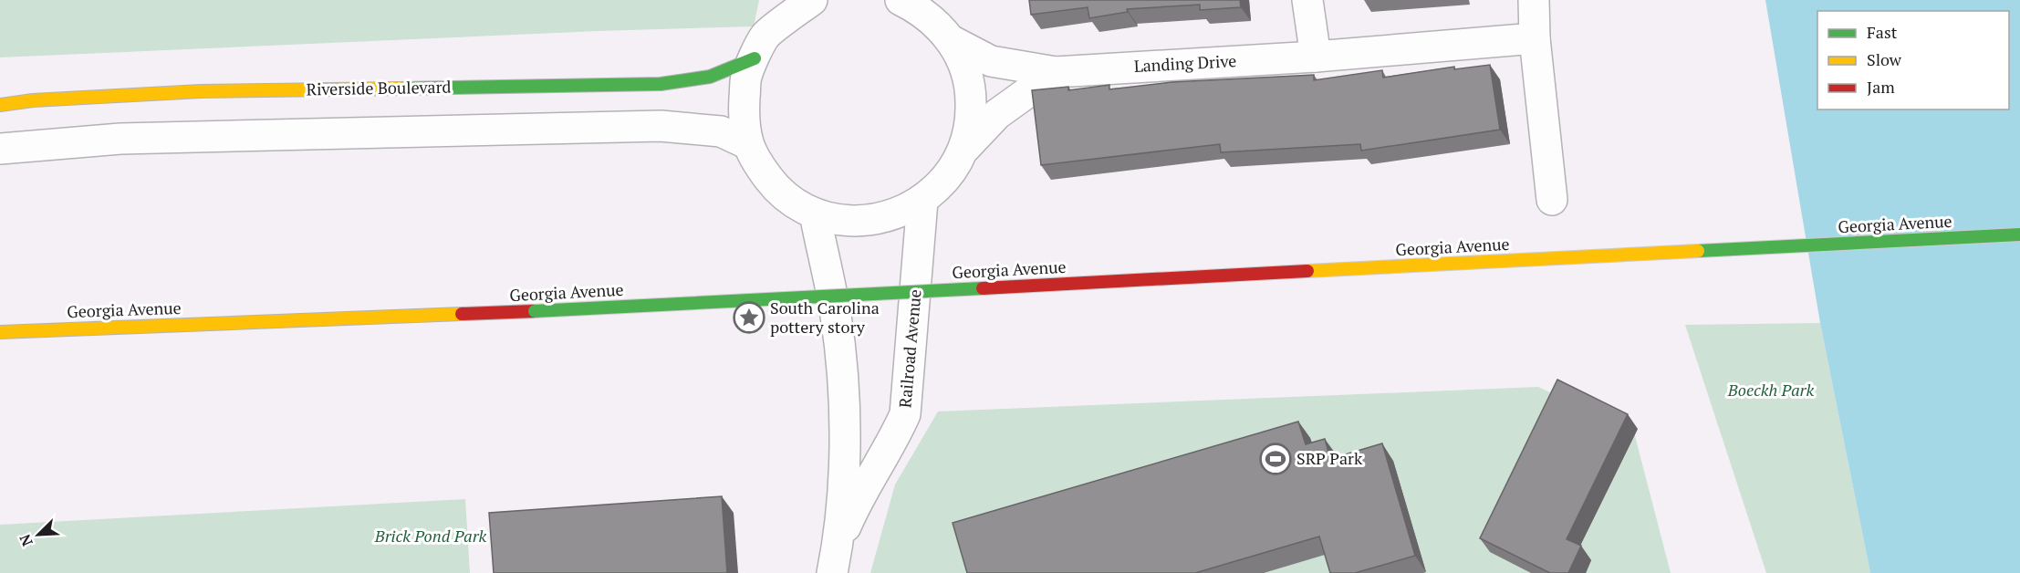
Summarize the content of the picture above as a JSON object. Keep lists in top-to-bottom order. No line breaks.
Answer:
{"streets":{"main road":["Riverside Boulevard","Georgia Avenue"],"street":["Landing Drive","Railroad Avenue"]},"parks":["Boeckh Park","Brick Pond Park"],"places":{"place":["South Carolina pottery story"],"sports":["SRP Park"]},"legend":["Fast","Slow","Jam"],"north":"bottom left"}
